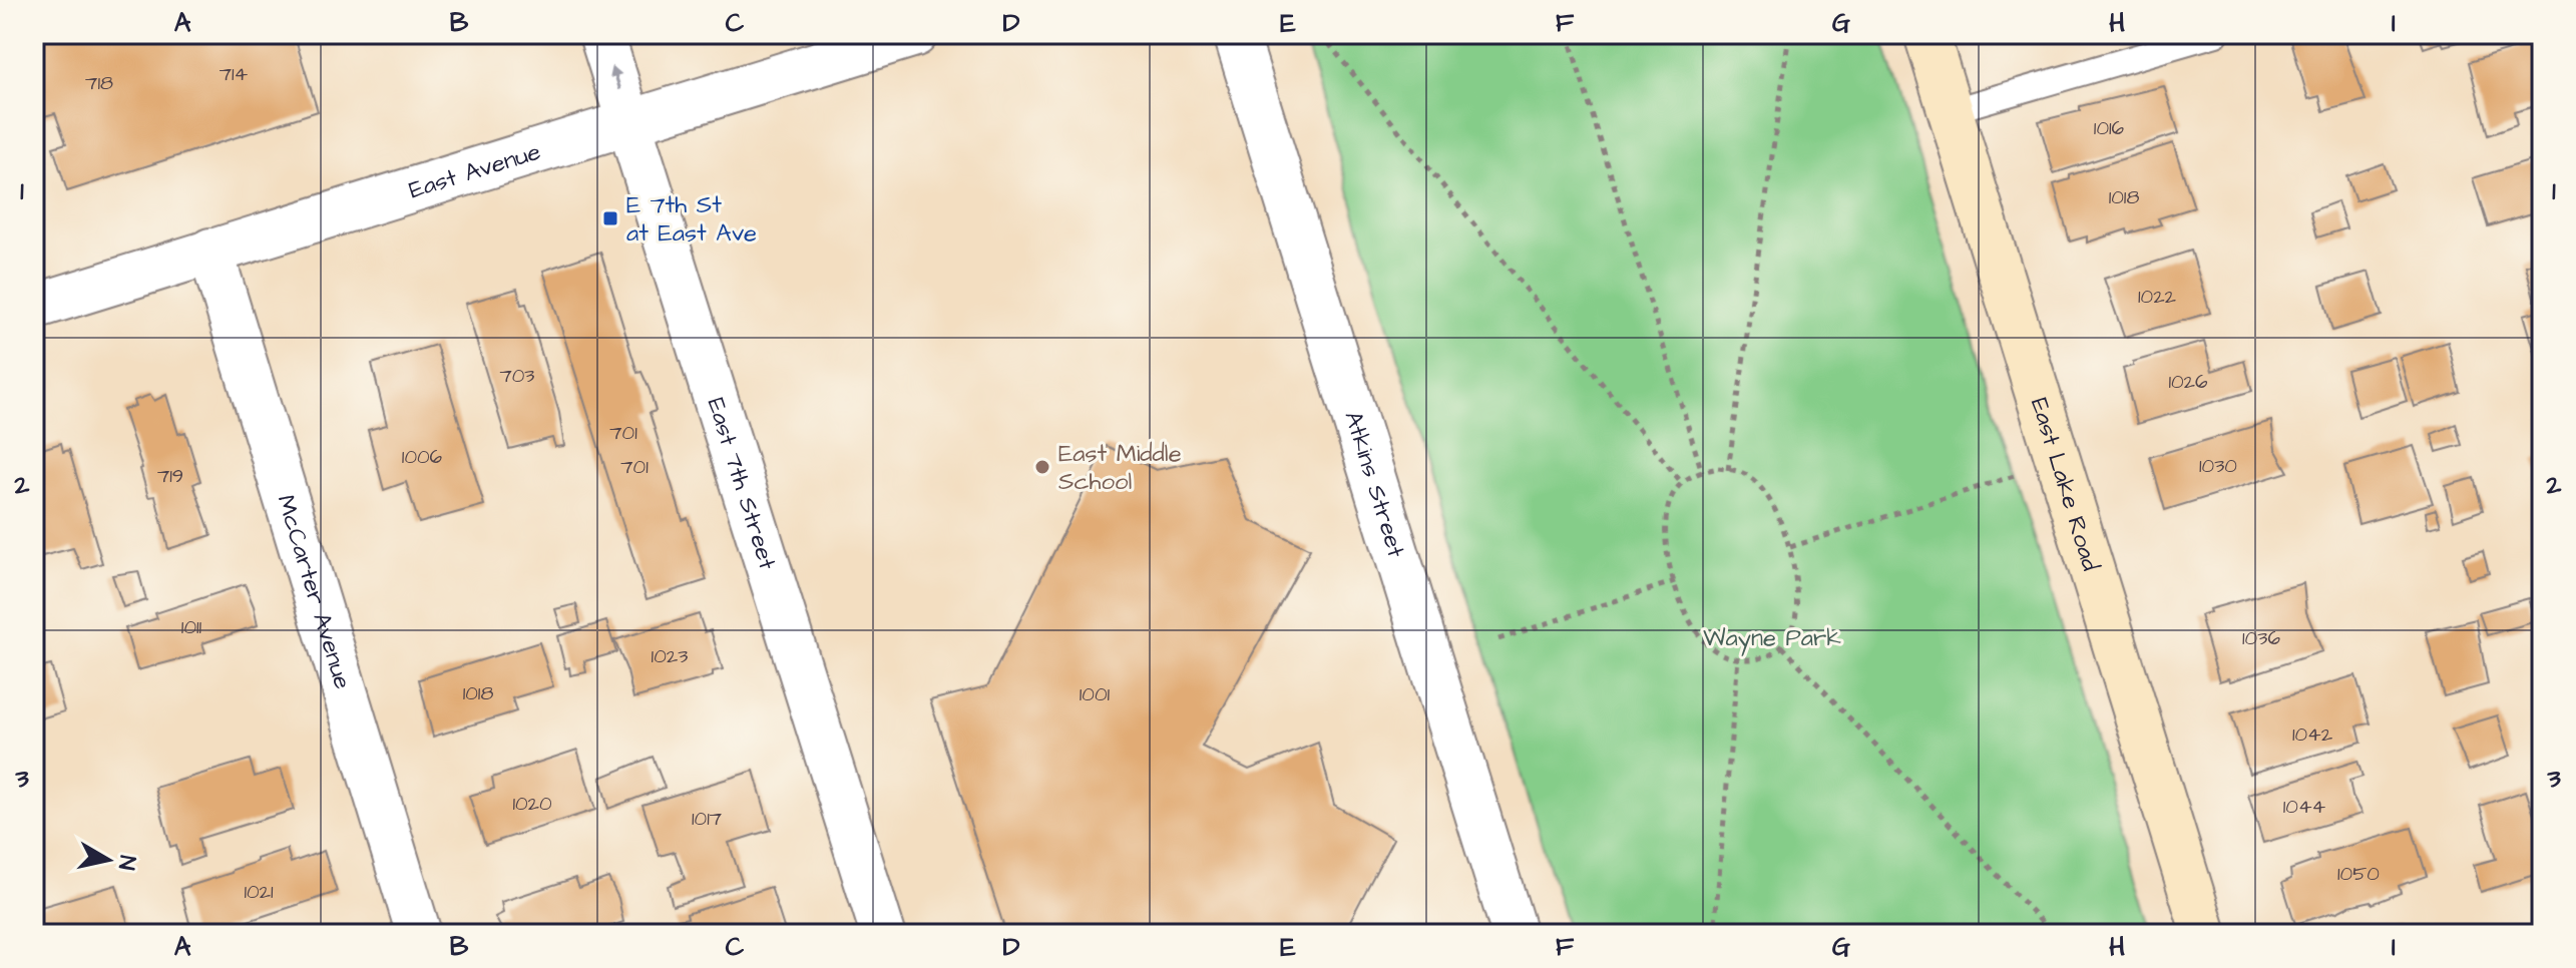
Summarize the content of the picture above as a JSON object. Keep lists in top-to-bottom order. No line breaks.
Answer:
{"streets":{"main road":["East Lake Road"],"street":["East Avenue","East 7th Street","Atkins Street","McCarter Avenue"]},"crossings":[["East Avenue","East 7th Street"],["East Avenue","McCarter Avenue"]],"parks":["Wayne Park"],"places":{"transit":["E 7th St at East Ave"],"other":["East Middle School"]},"house_numbers":["714","718","1016","1018","1022","703","1026","701","1006","1030","701","719","1011","1036","1023","1018","1001","1042","1020","1044","1017","1050","1021"],"north":"right","grid":{"columns":["A","B","C","D","E","F","G","H","I"],"rows":["1","2","3"]}}
